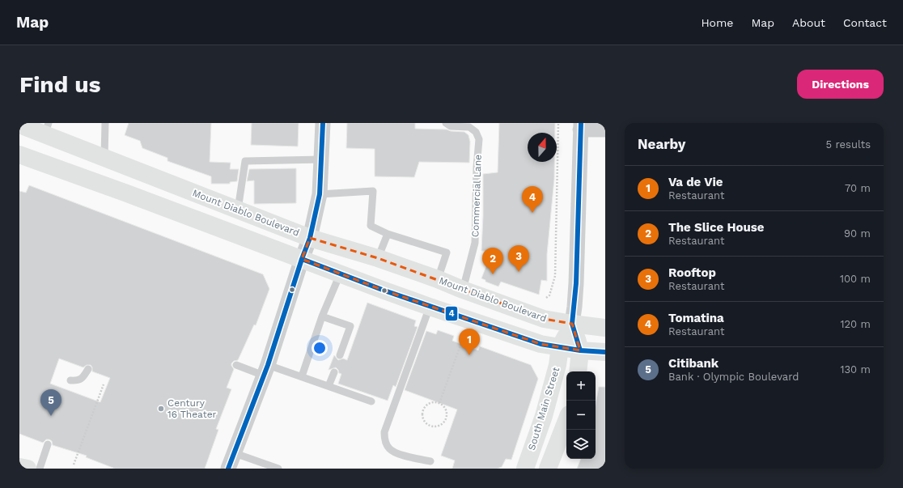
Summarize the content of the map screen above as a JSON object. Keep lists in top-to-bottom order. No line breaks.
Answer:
{"streets":{"main road":["Mount Diablo Boulevard","South Main Street"],"lane":["Commercial Lane"]},"crossings":[["Commercial Lane","Mount Diablo Boulevard"],["Mount Diablo Boulevard","South Main Street"]],"places":["Century 16 Theater"],"lines":["transit line 4"],"north":"top","page":{"header":"Map","nav":["Home","Map","About","Contact"],"buttons":"Directions","title":"Find us","heading":["Nearby","5 results"],"list":[{"mark":"1","name":"Va de Vie","note":"Restaurant","value":"70 m"},{"mark":"2","name":"The Slice House","note":"Restaurant","value":"90 m"},{"mark":"3","name":"Rooftop","note":"Restaurant","value":"100 m"},{"mark":"4","name":"Tomatina","note":"Restaurant","value":"120 m"},{"mark":"5","name":"Citibank","note":"Bank · Olympic Boulevard","value":"130 m"}],"pins":["4","3","2","1","5"],"map_buttons":["+","−"]}}
